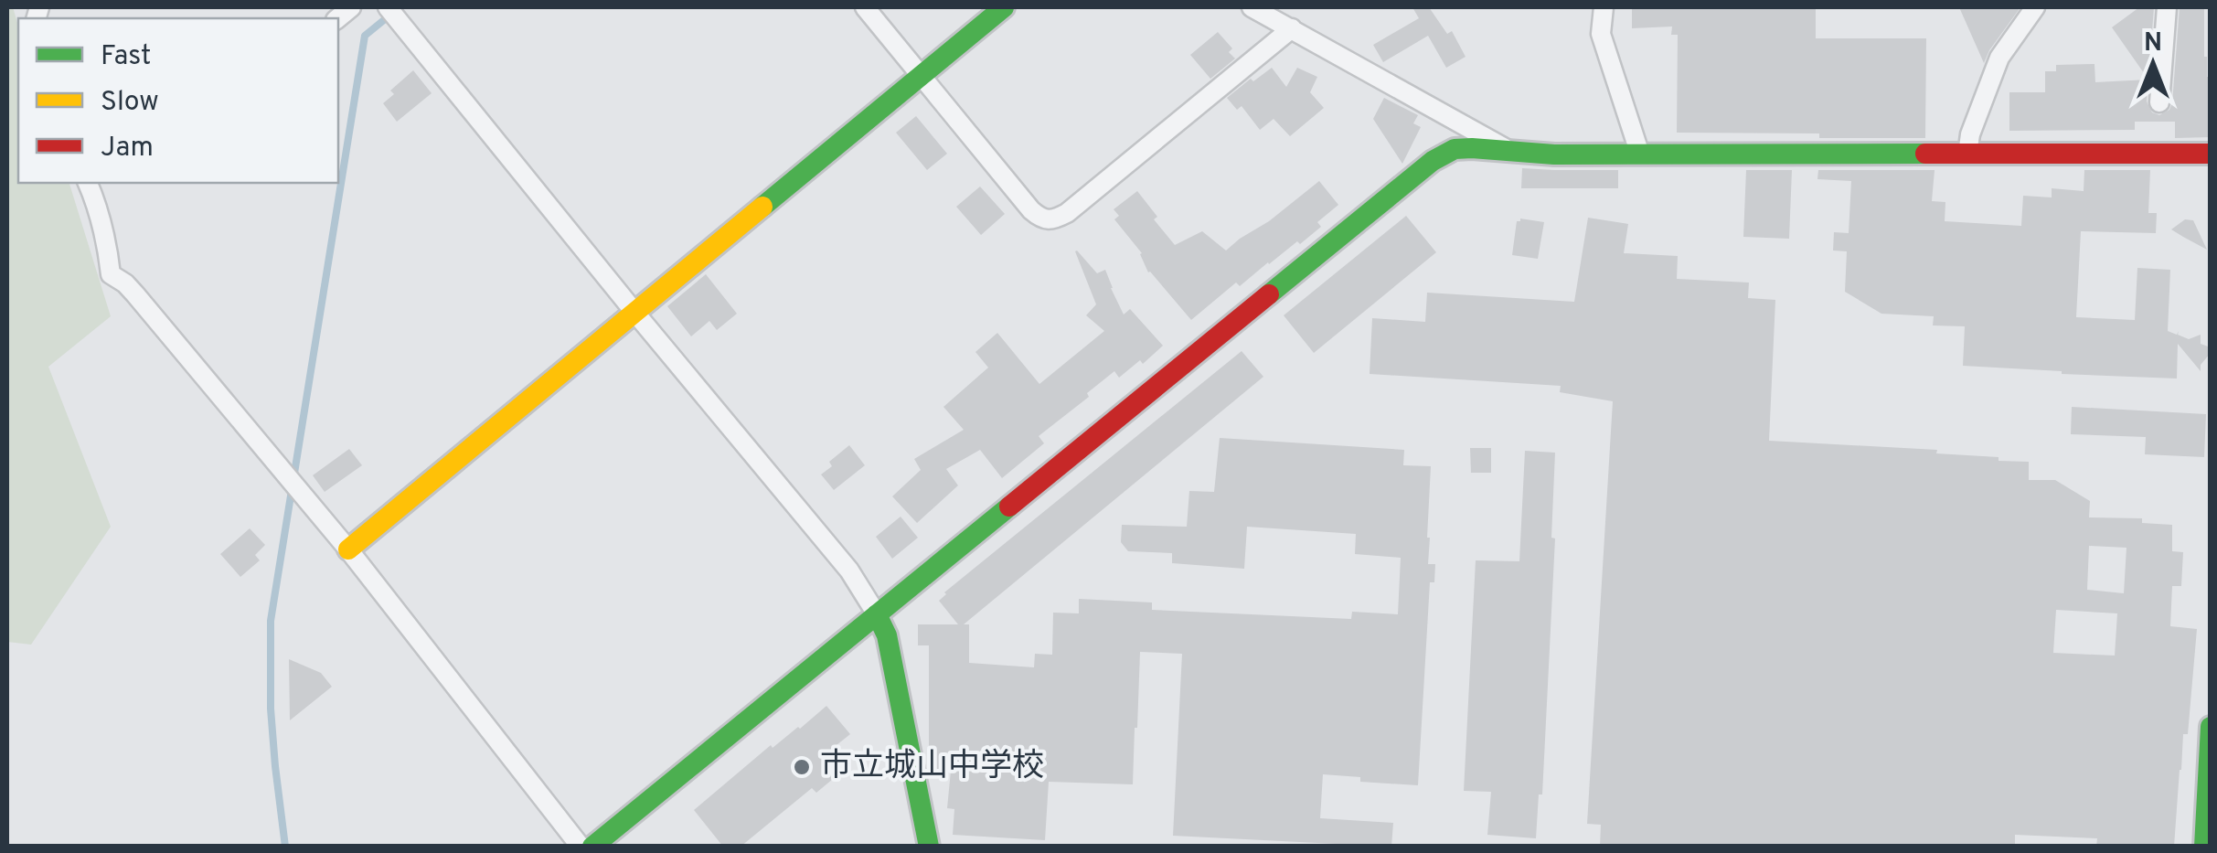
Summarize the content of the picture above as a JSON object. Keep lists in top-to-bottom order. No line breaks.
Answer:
{"places":["市立城山中学校"],"legend":["Fast","Slow","Jam"],"north":"top"}
